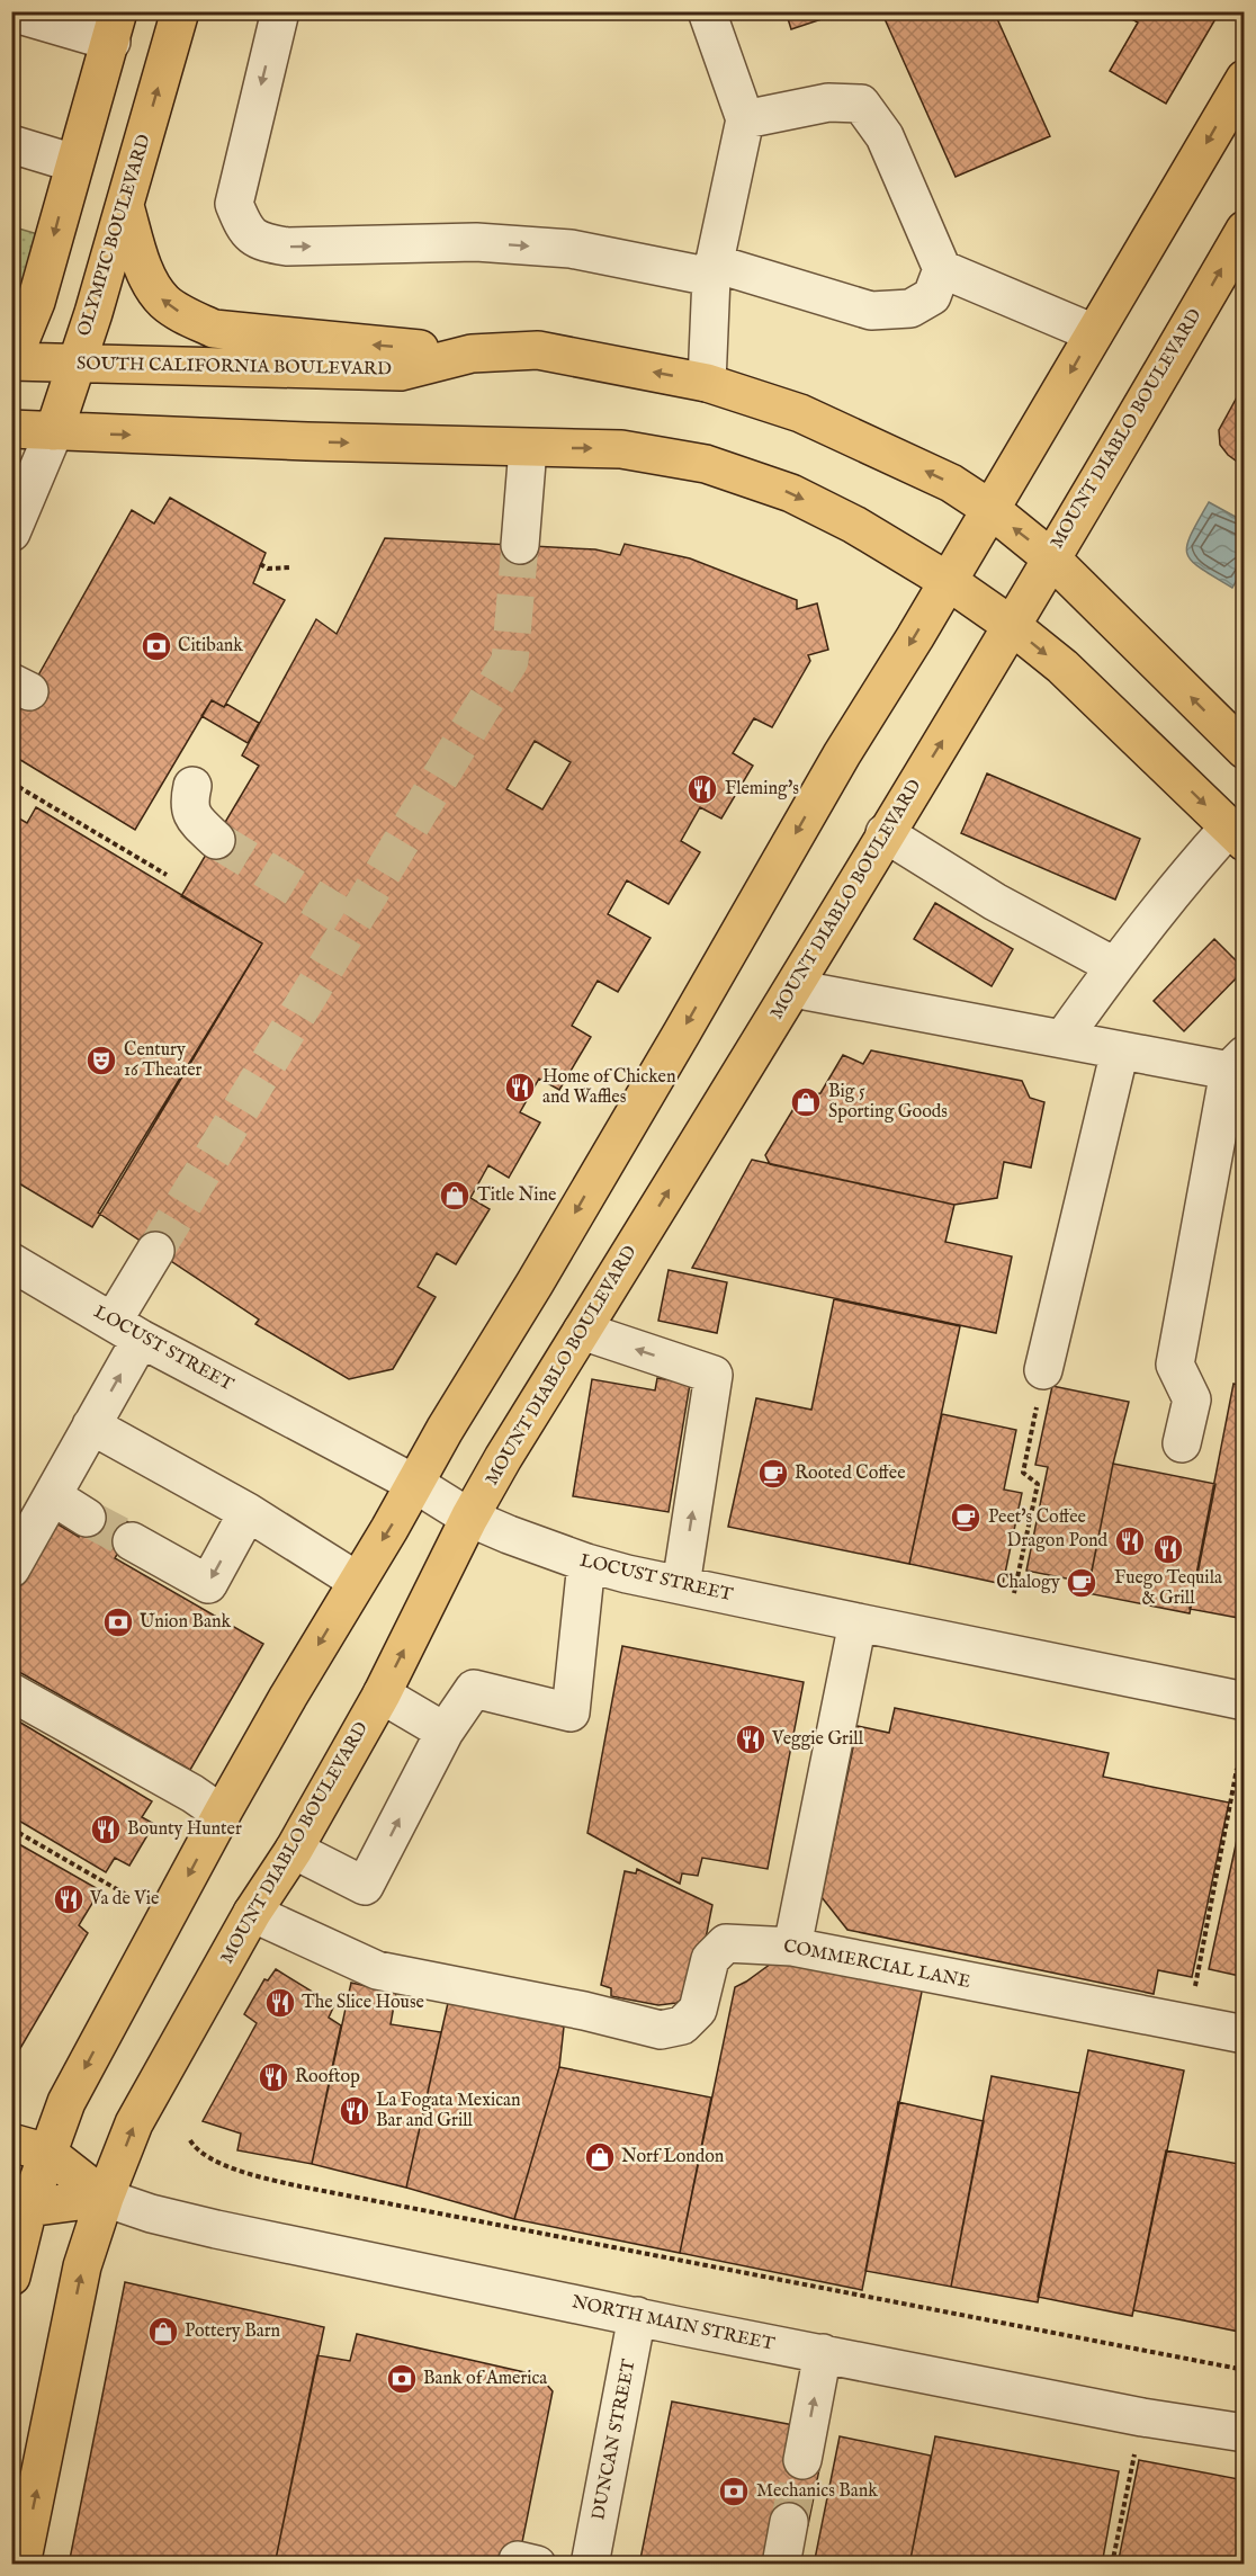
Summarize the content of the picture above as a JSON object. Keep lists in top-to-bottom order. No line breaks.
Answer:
{"streets":{"main road":["OLYMPIC BOULEVARD","SOUTH CALIFORNIA BOULEVARD","MOUNT DIABLO BOULEVARD"],"street":["LOCUST STREET","COMMERCIAL LANE","NORTH MAIN STREET","DUNCAN STREET"]},"crossings":[["OLYMPIC BOULEVARD","SOUTH CALIFORNIA BOULEVARD"],["SOUTH CALIFORNIA BOULEVARD","MOUNT DIABLO BOULEVARD"],["MOUNT DIABLO BOULEVARD","LOCUST STREET"],["MOUNT DIABLO BOULEVARD","COMMERCIAL LANE"],["MOUNT DIABLO BOULEVARD","NORTH MAIN STREET"],["NORTH MAIN STREET","DUNCAN STREET"]],"places":{"bank":["Citibank","Union Bank","Bank of America","Mechanics Bank"],"restaurant":["Fleming's","Home of Chicken and Waffles","Dragon Pond","Fuego Tequila & Grill","Veggie Grill","Bounty Hunter","Va de Vie","The Slice House","Rooftop","La Fogata Mexican Bar and Grill"],"theatre":["Century 16 Theater"],"shop":["Big 5 Sporting Goods","Title Nine","Norf London","Pottery Barn"],"cafe":["Rooted Coffee","Peet's Coffee","Chalogy"]}}
